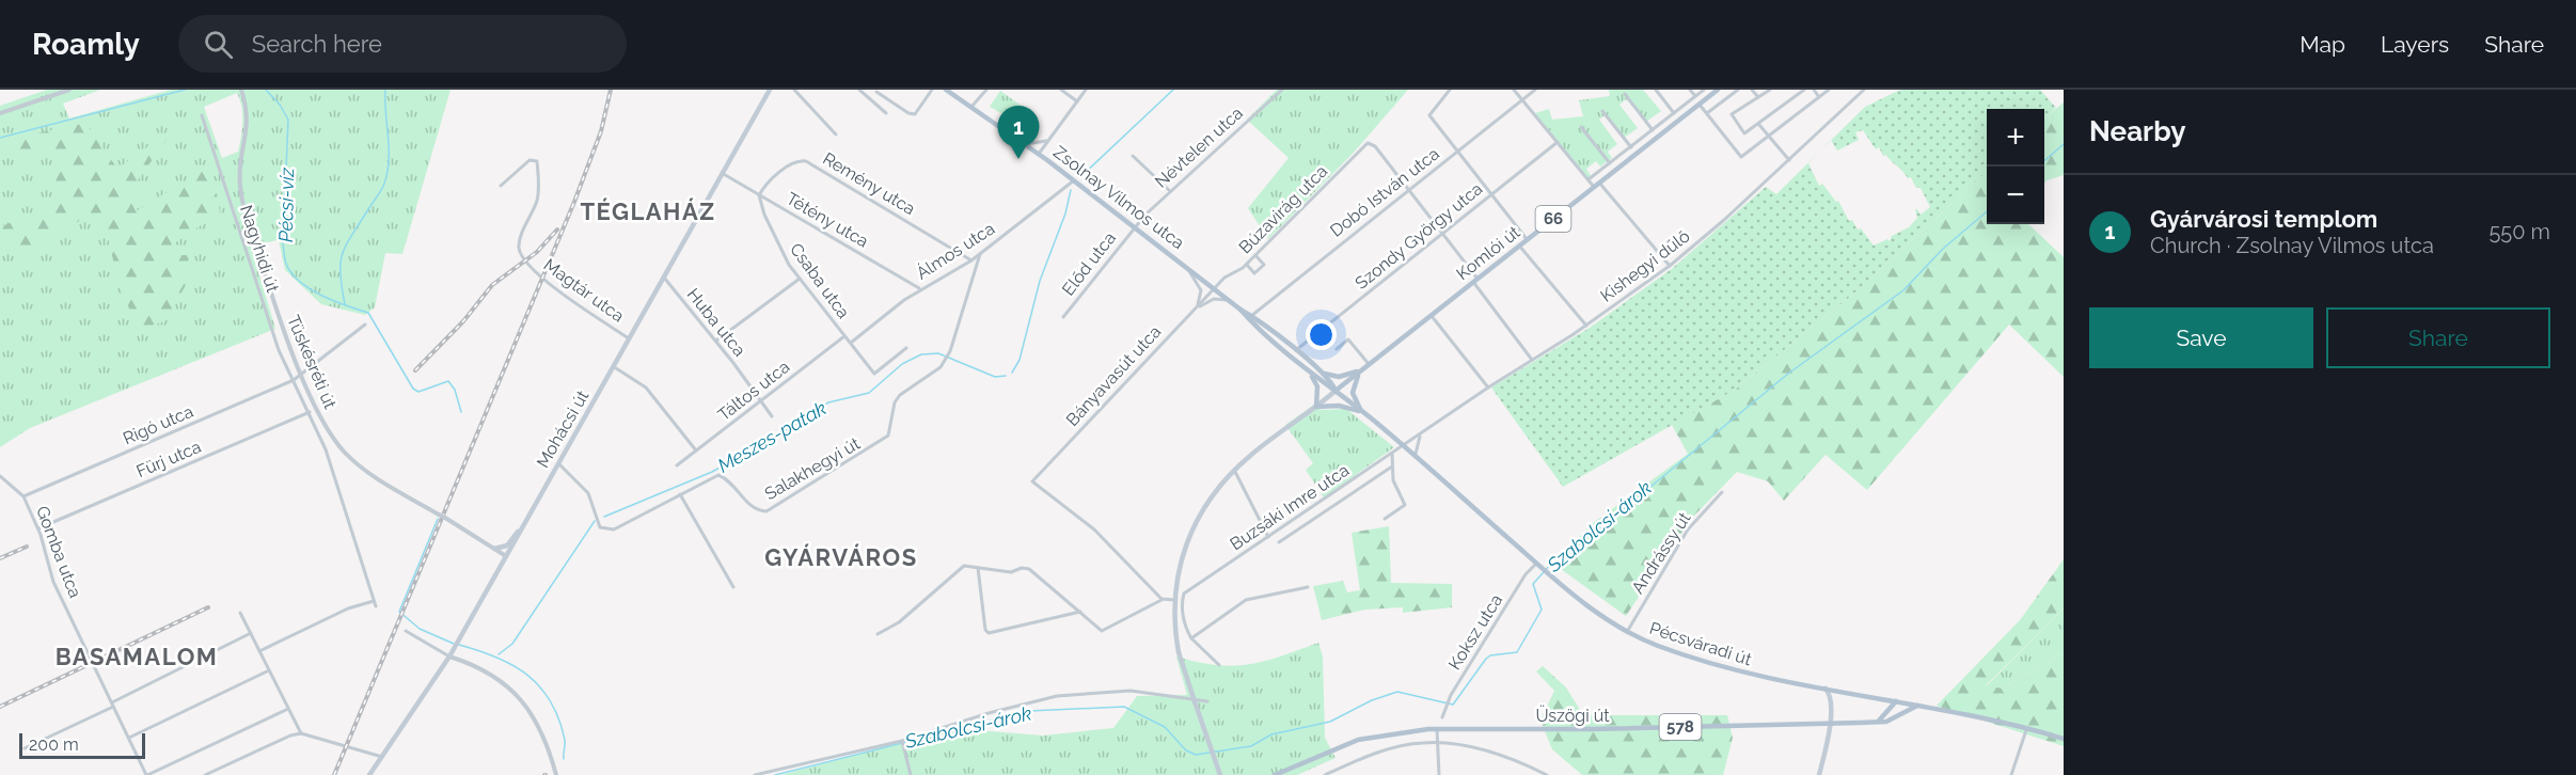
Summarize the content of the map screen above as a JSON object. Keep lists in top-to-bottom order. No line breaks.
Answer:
{"streets":{"main road":["Zsolnay Vilmos utca","66","Komlói út","Mohácsi út","Pécsváradi út","Üszögi út","578"],"street":["Névtelen utca","Remény utca","Dobó István utca","Búzavirág utca","Tétény utca","Szondy György utca","Nagyhidi út","Álmos utca","Előd utca","Kishegyi dűlő","Csaba utca","Magtár utca","Huba utca","Tüskésréti út","Bányavasút utca","Táltos utca","Rigó utca","Fürj utca","Salakhegyi út","Buzsáki Imre utca","Gomba utca","Andrássy út","Koksz utca"]},"crossings":[["Névtelen utca","Zsolnay Vilmos utca"],["Névtelen utca","Előd utca"],["Remény utca","Tétény utca"],["Remény utca","Álmos utca"],["Remény utca","Csaba utca"],["Dobó István utca","Zsolnay Vilmos utca"],["Dobó István utca","Búzavirág utca"],["Zsolnay Vilmos utca","Búzavirág utca"],["Zsolnay Vilmos utca","Szondy György utca"],["Zsolnay Vilmos utca","Álmos utca"],["Zsolnay Vilmos utca","Komlói út"],["Zsolnay Vilmos utca","Előd utca"],["Zsolnay Vilmos utca","Bányavasút utca"],["Zsolnay Vilmos utca","Pécsváradi út"],["Búzavirág utca","Bányavasút utca"],["Tétény utca","Álmos utca"],["Tétény utca","Csaba utca"],["Tétény utca","Mohácsi út"],["Nagyhidi út","Rigó utca"],["Nagyhidi út","Fürj utca"],["Álmos utca","Csaba utca"],["Álmos utca","Salakhegyi út"],["Komlói út","Pécsváradi út"],["Kishegyi dűlő","Buzsáki Imre utca"],["Kishegyi dűlő","Pécsváradi út"],["Csaba utca","Táltos utca"],["Magtár utca","Mohácsi út"],["Huba utca","Táltos utca"],["Huba utca","Mohácsi út"],["Tüskésréti út","Rigó utca"],["Tüskésréti út","Mohácsi út"],["Rigó utca","Gomba utca"],["Mohácsi út","Salakhegyi út"],["Fürj utca","Gomba utca"],["Buzsáki Imre utca","Pécsváradi út"],["Andrássy út","Pécsváradi út"],["Koksz utca","Pécsváradi út"],["Pécsváradi út","Üszögi út"]],"districts":["TÉGLAHÁZ","GYÁRVÁROS","BASAMALOM"],"water":["Pécsi-víz","Meszes-patak","Szabolcsi-árok"],"scale_bar":"200 m","page":{"header":"Roamly","search":"Search here","nav":["Map","Layers","Share"],"heading":"Nearby","pins":"1","map_buttons":["+","−"],"list":[{"mark":"1","name":"Gyárvárosi templom","note":"Church · Zsolnay Vilmos utca","value":"550 m"}],"buttons":["Save","Share"],"scale":"200 m"}}
